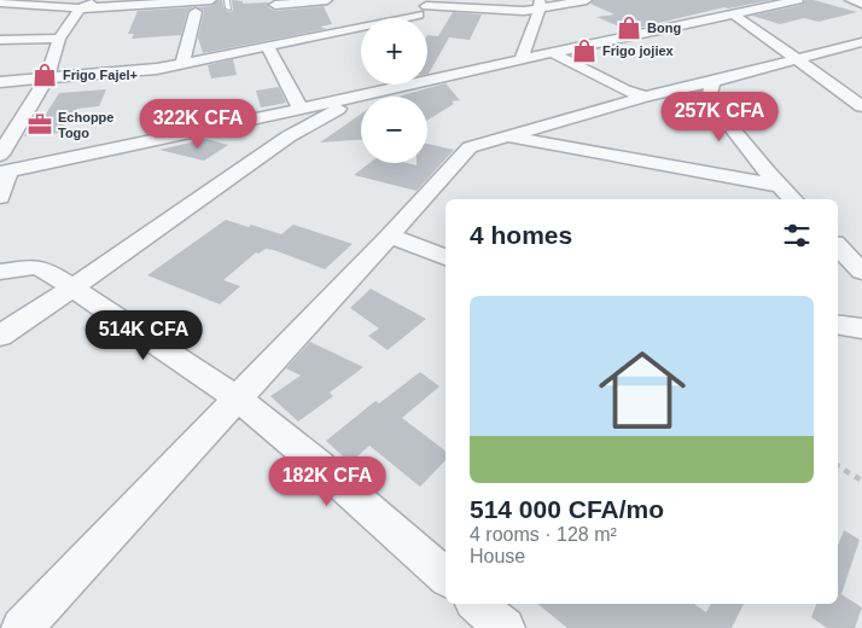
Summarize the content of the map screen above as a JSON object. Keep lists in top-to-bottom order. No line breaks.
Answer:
{"places":{"shop":["Bong","Frigo jojiex","Frigo Fajel+"],"office":["Echoppe Togo"]},"page":{"map_buttons":["+","−"],"price":["257K CFA","322K CFA","514K CFA","182K CFA"],"heading":"4 homes","list":[{"name":"514 000 CFA/mo","note":"4 rooms · 128 m² · House"}]}}
